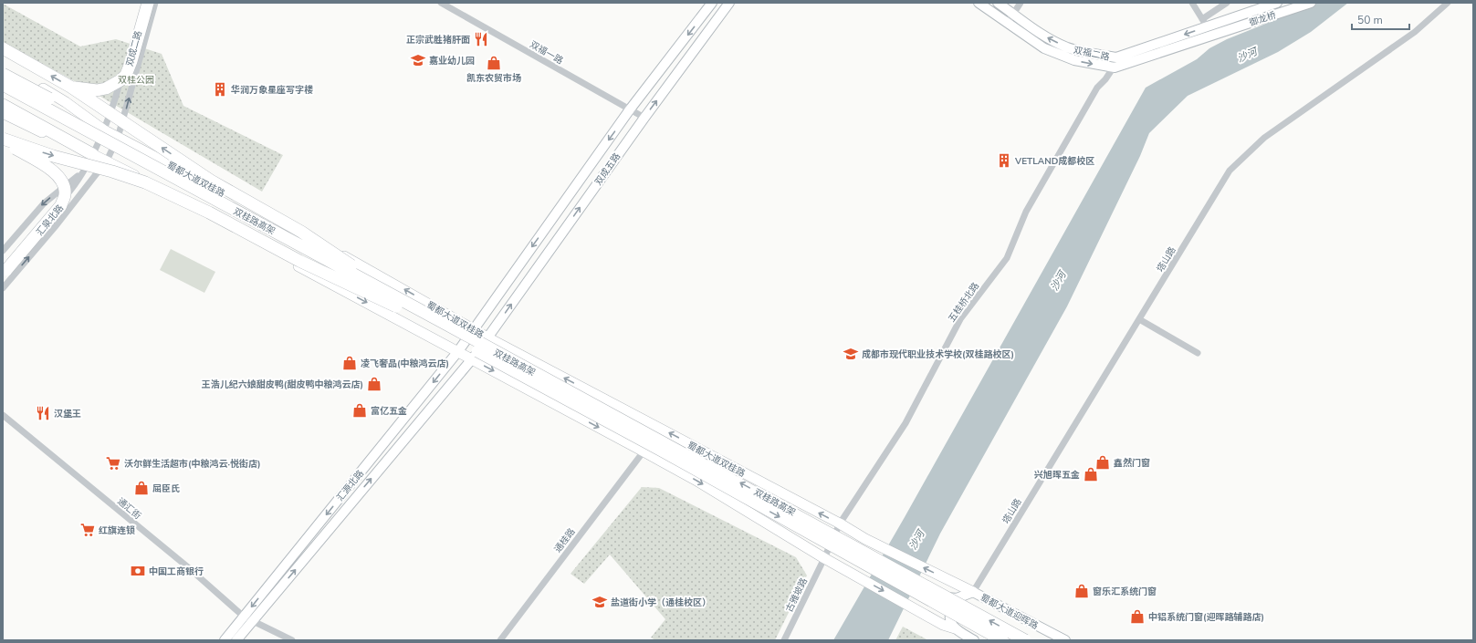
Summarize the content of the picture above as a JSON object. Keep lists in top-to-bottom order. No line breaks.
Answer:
{"streets":{"highway":["双桂路高架"],"main road":["蜀都大道双桂路"],"street":["御龙桥","双成二路","双福一路","双福二路","双成五路","汇泉北路","塔山路","五桂桥北路","汇源北路","通汇街","通桂路","古雅坡路","蜀都大道迎晖路"]},"crossings":[["御龙桥","双福二路"],["双成二路","蜀都大道双桂路"],["双成二路","汇泉北路"],["双福一路","双成五路"],["双福二路","五桂桥北路"],["双成五路","蜀都大道双桂路"],["双成五路","汇源北路"],["蜀都大道双桂路","塔山路"],["蜀都大道双桂路","五桂桥北路"],["蜀都大道双桂路","汇源北路"],["蜀都大道双桂路","蜀都大道迎晖路"],["塔山路","蜀都大道迎晖路"],["五桂桥北路","古雅坡路"],["汇源北路","通汇街"]],"water":["沙河"],"parks":["双桂公园"],"places":{"restaurant":["正宗武胜猪肝面","汉堡王"],"school or university":["嘉业幼儿园","成都市现代职业技术学校(双桂路校区)","盐道街小学（通桂校区）"],"shop":["凯东农贸市场","凌飞奢品(中粮鸿云店)","王浩儿纪六娘甜皮鸭(甜皮鸭中粮鸿云店)","富亿五金","鑫然门窗","兴旭晖五金","屈臣氏","窗乐汇系统门窗","中铝系统门窗(迎晖路辅路店)"],"building":["华润万象星座写字楼","VETLAND成都校区"],"supermarket":["沃尔鲜生活超市(中粮鸿云·悦街店)","红旗连锁"],"bank":["中国工商银行"]},"scale_bar":"50 m"}
